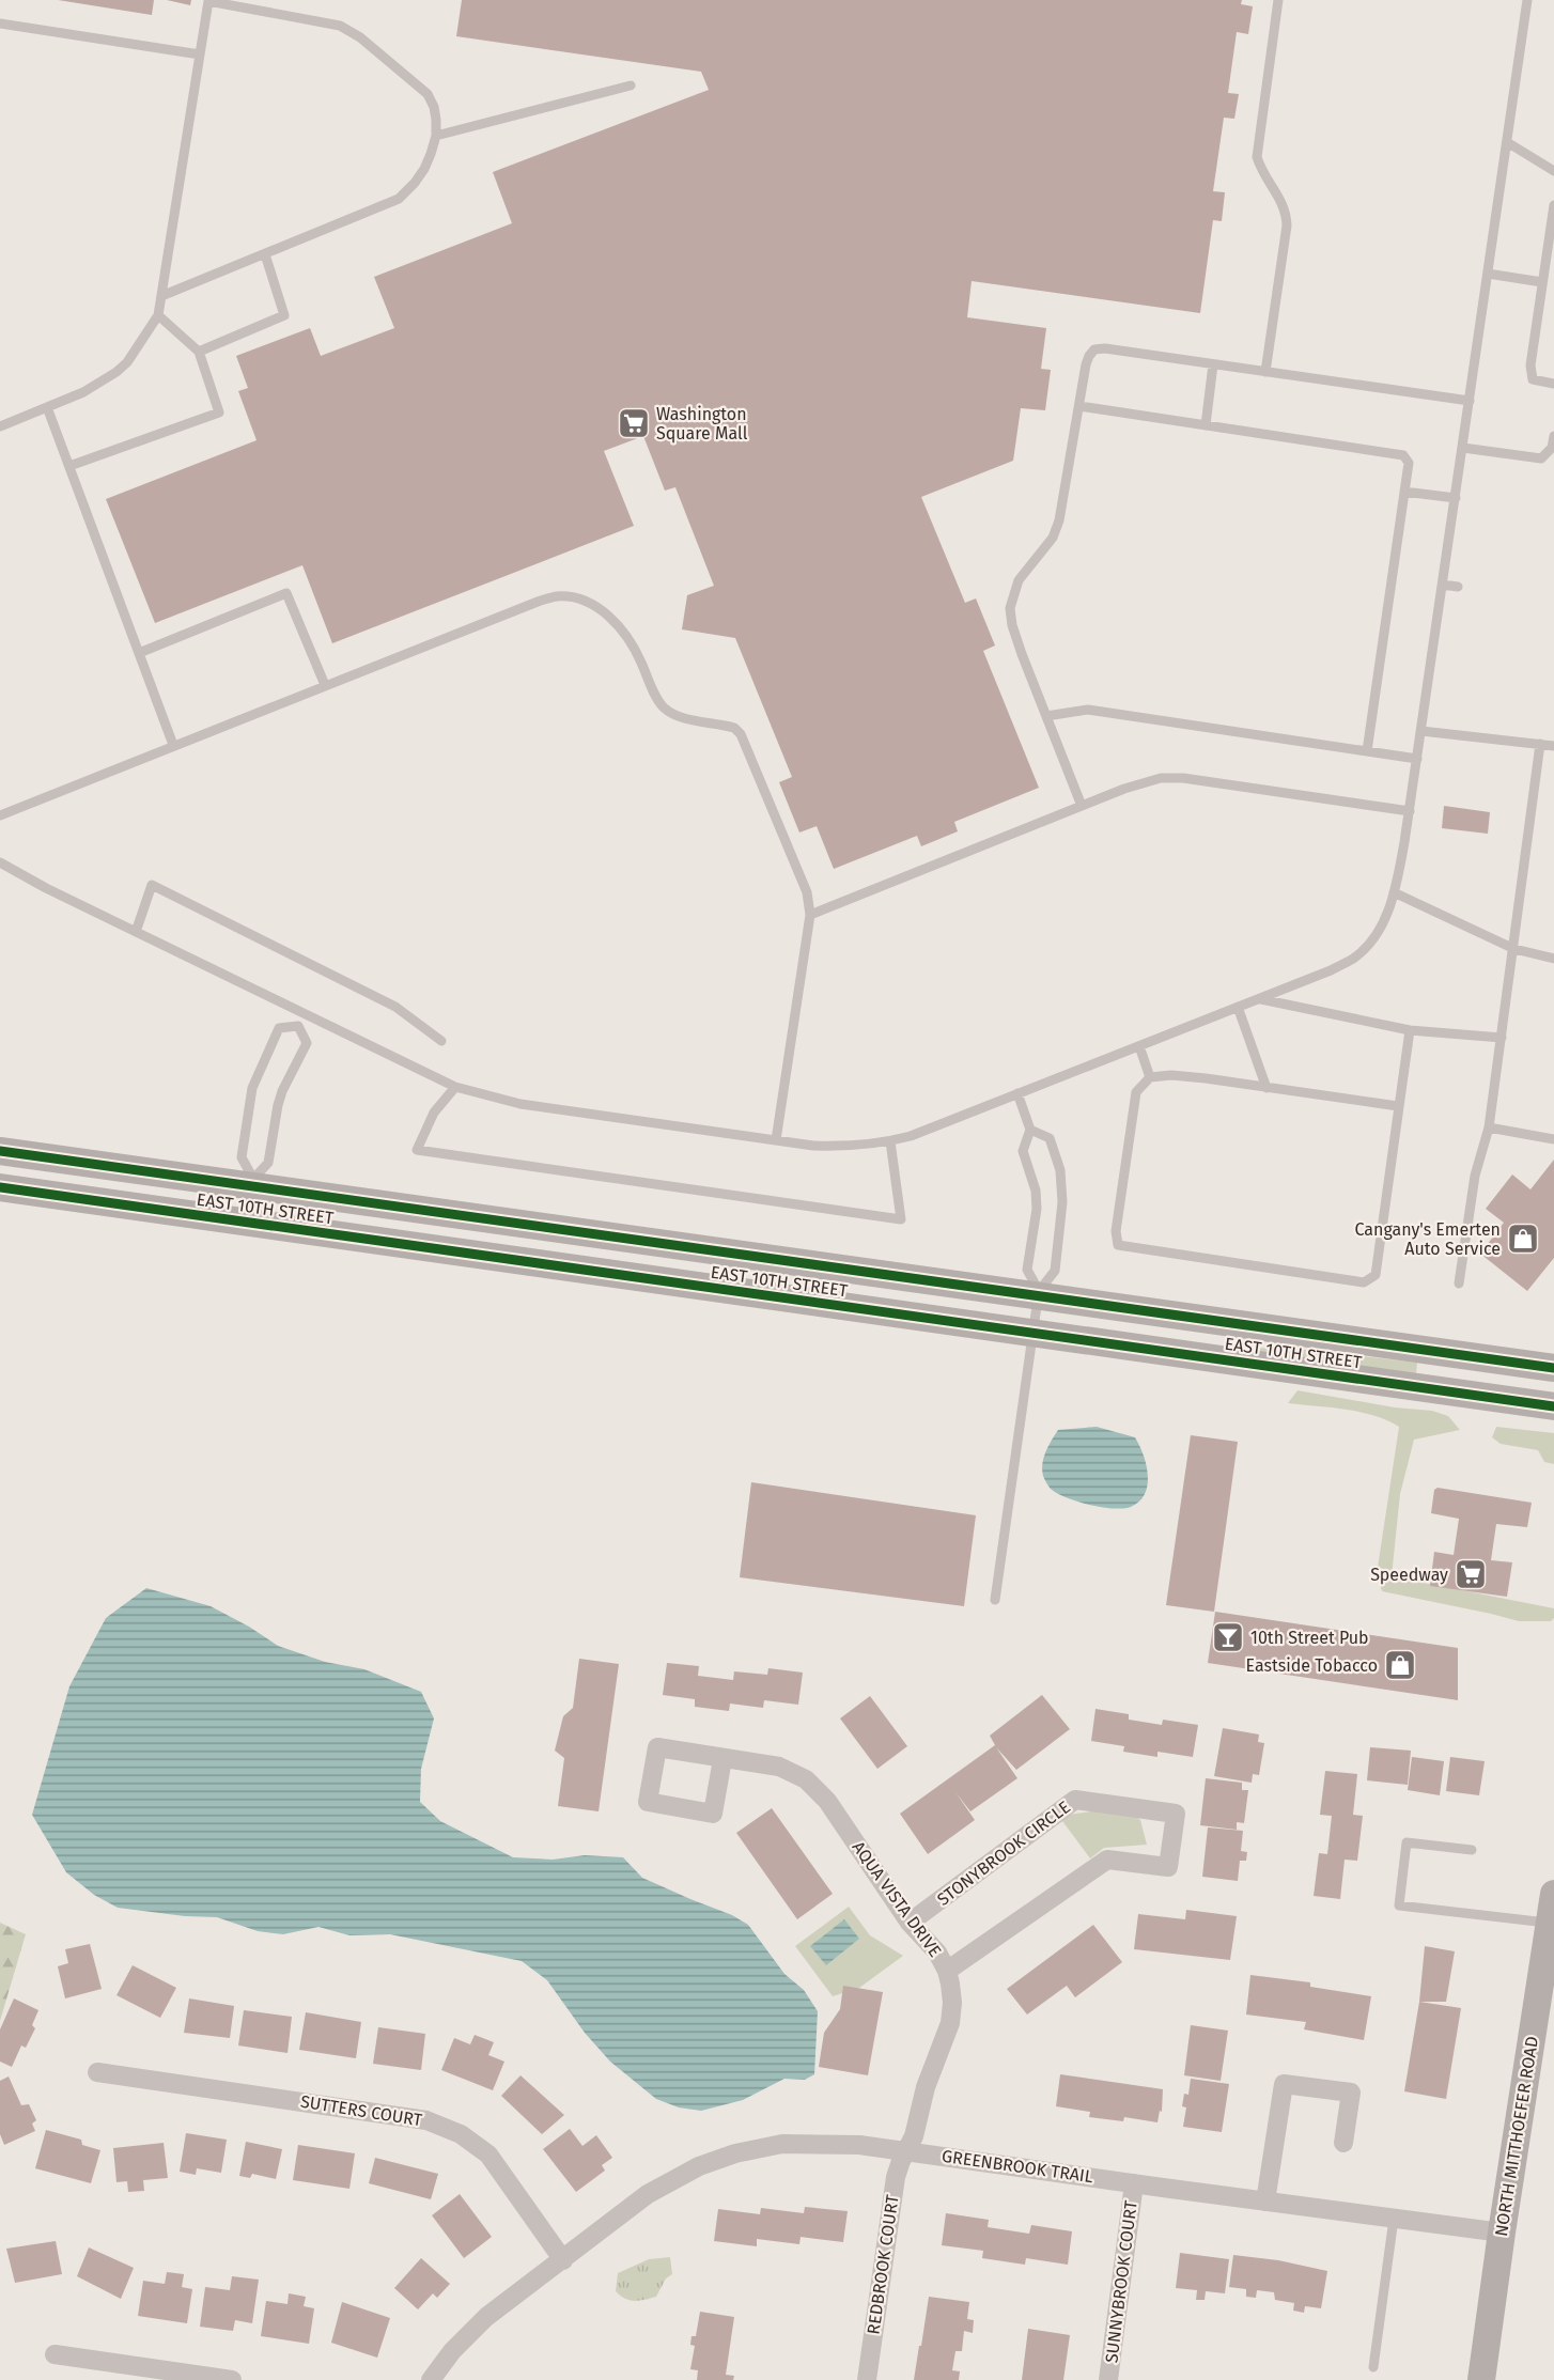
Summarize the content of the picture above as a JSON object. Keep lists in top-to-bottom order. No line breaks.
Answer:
{"streets":{"main road":["EAST 10TH STREET","NORTH MITTHOEFER ROAD"],"street":["STONYBROOK CIRCLE","AQUA VISTA DRIVE","SUTTERS COURT","GREENBROOK TRAIL","REDBROOK COURT","SUNNYBROOK COURT"]},"crossings":[["STONYBROOK CIRCLE","AQUA VISTA DRIVE"],["AQUA VISTA DRIVE","GREENBROOK TRAIL"],["AQUA VISTA DRIVE","REDBROOK COURT"],["SUTTERS COURT","GREENBROOK TRAIL"],["NORTH MITTHOEFER ROAD","GREENBROOK TRAIL"],["GREENBROOK TRAIL","REDBROOK COURT"],["GREENBROOK TRAIL","SUNNYBROOK COURT"]],"places":{"supermarket":["Washington Square Mall","Speedway"],"shop":["Cangany's Emerten Auto Service","Eastside Tobacco"],"bar":["10th Street Pub"]}}
